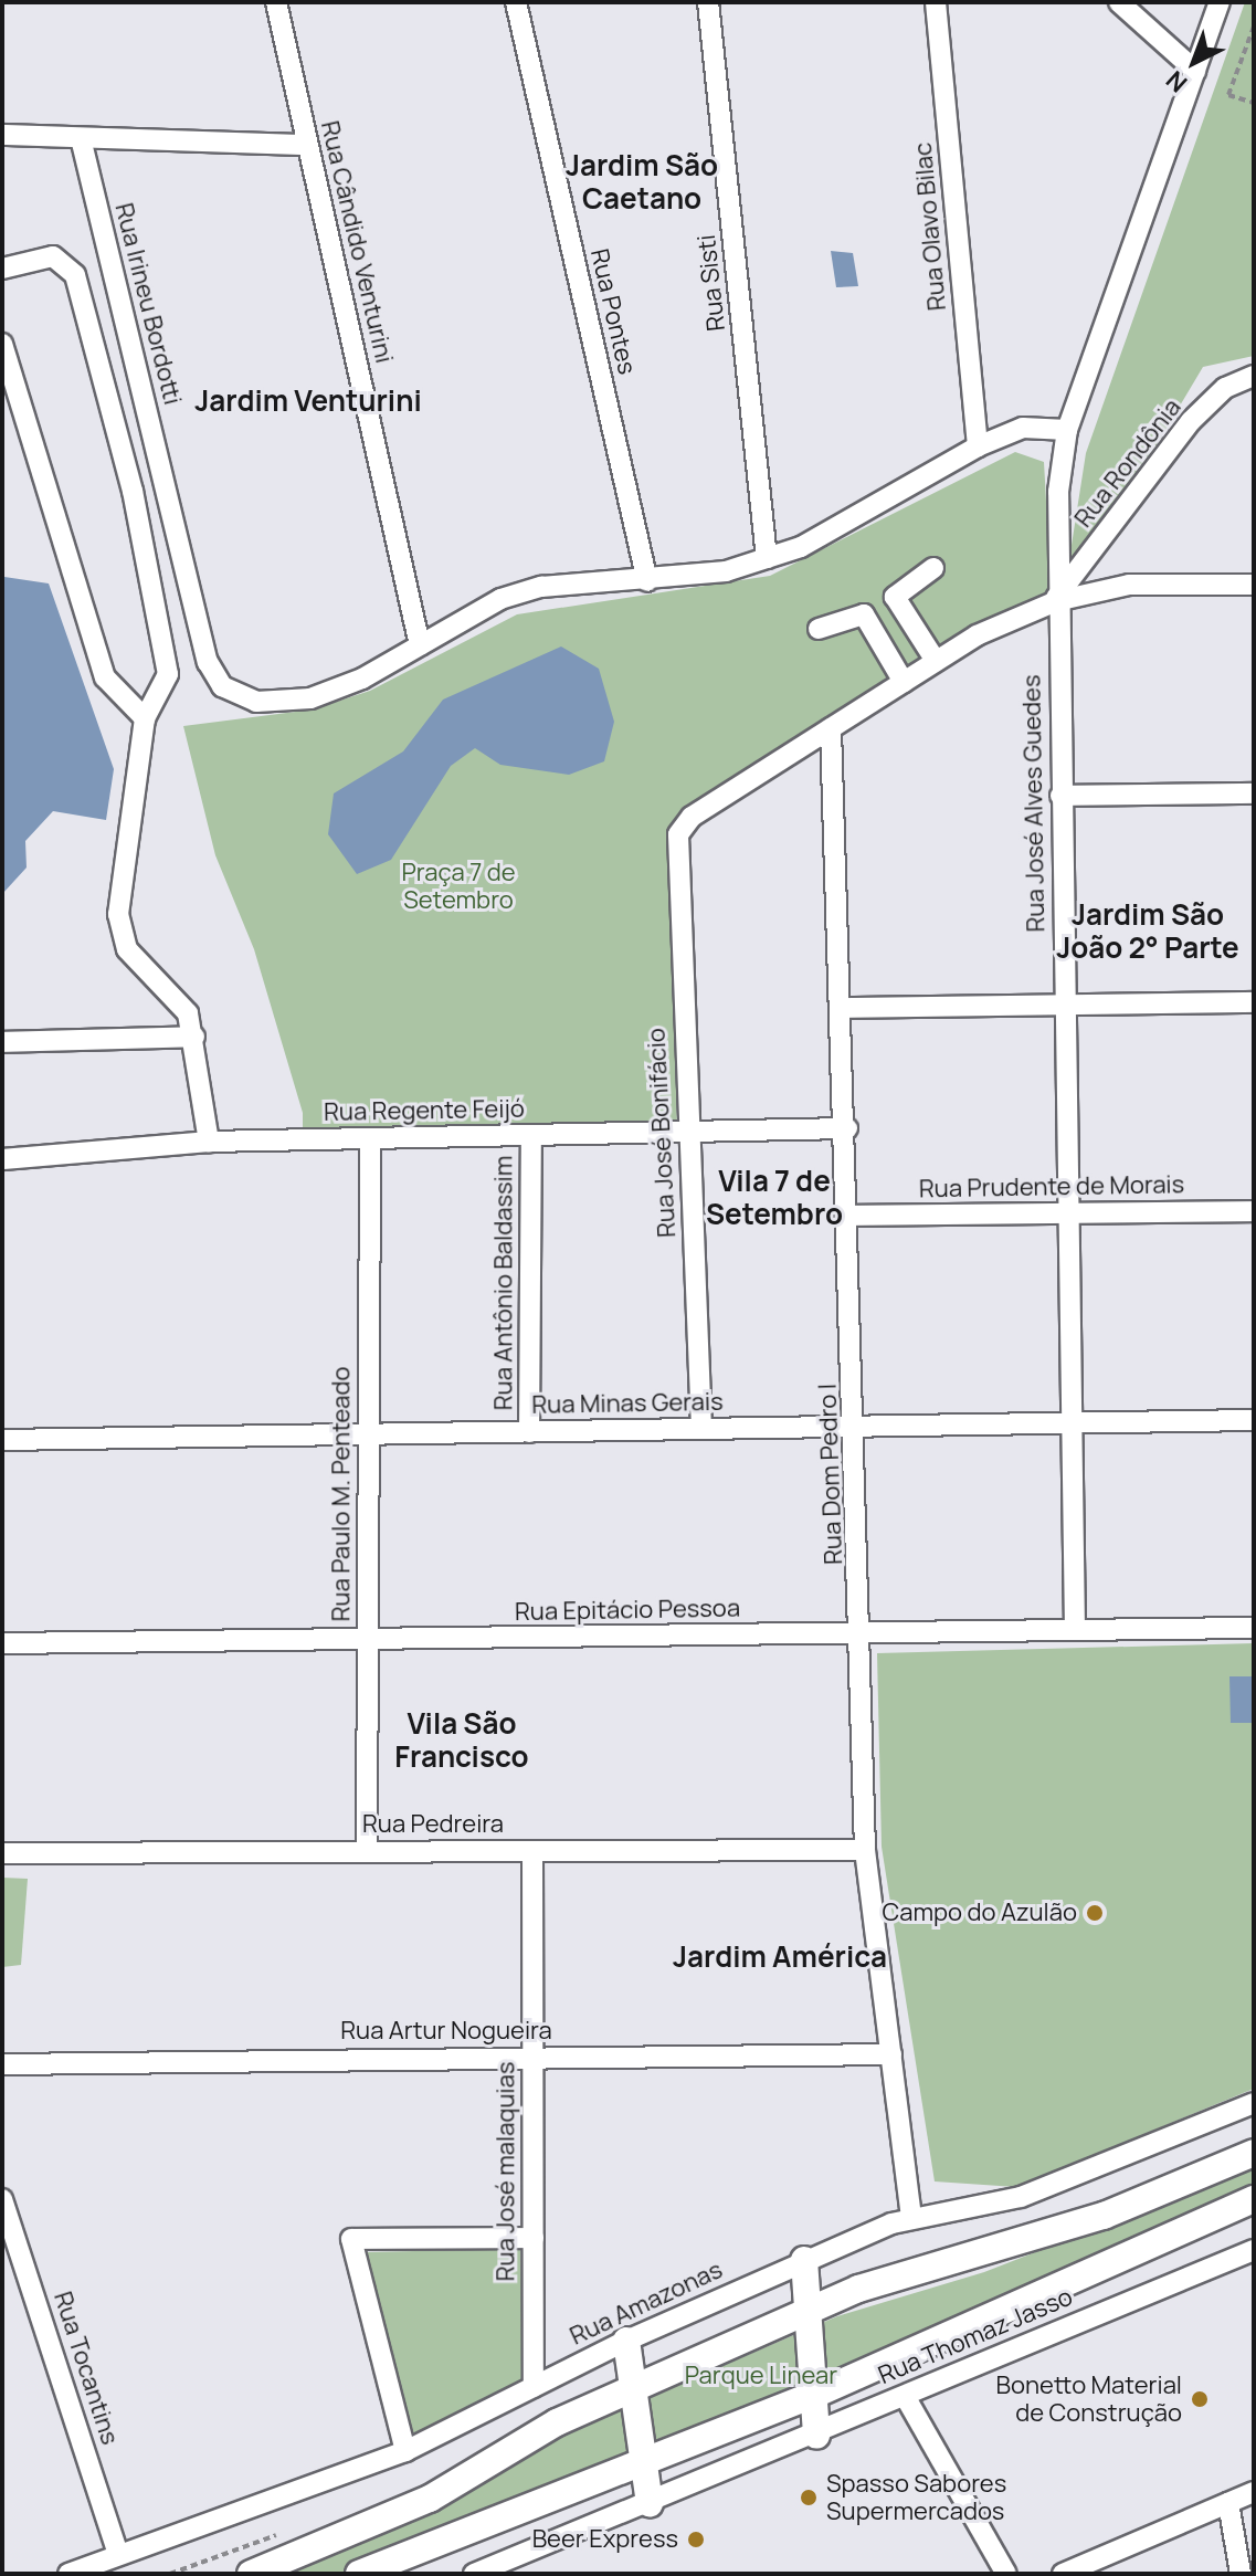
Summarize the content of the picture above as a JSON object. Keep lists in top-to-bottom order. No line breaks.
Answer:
{"streets":{"street":["Rua Olavo Bilac","Rua Cândido Venturini","Rua Sisti","Rua Irineu Bordotti","Rua Pontes","Rua Rondônia","Rua José Alves Guedes","Rua Regente Feijó","Rua José Bonifácio","Rua Prudente de Morais","Rua Antônio Baldassim","Rua Minas Gerais","Rua Dom Pedro I","Rua Paulo M. Penteado","Rua Epitácio Pessoa","Rua Pedreira","Rua Artur Nogueira","Rua José malaquias","Rua Amazonas","Rua Thomaz Jasso","Rua Tocantins"]},"crossings":[["Rua Cândido Venturini","Rua Irineu Bordotti"],["Rua Rondônia","Rua José Alves Guedes"],["Rua José Alves Guedes","Rua Prudente de Morais"],["Rua José Alves Guedes","Rua Minas Gerais"],["Rua José Alves Guedes","Rua Epitácio Pessoa"],["Rua Regente Feijó","Rua José Bonifácio"],["Rua Regente Feijó","Rua Antônio Baldassim"],["Rua Regente Feijó","Rua Dom Pedro I"],["Rua Regente Feijó","Rua Paulo M. Penteado"],["Rua José Bonifácio","Rua Minas Gerais"],["Rua José Bonifácio","Rua Dom Pedro I"],["Rua Prudente de Morais","Rua Dom Pedro I"],["Rua Antônio Baldassim","Rua Minas Gerais"],["Rua Minas Gerais","Rua Dom Pedro I"],["Rua Minas Gerais","Rua Paulo M. Penteado"],["Rua Dom Pedro I","Rua Epitácio Pessoa"],["Rua Dom Pedro I","Rua Pedreira"],["Rua Dom Pedro I","Rua Artur Nogueira"],["Rua Dom Pedro I","Rua Amazonas"],["Rua Paulo M. Penteado","Rua Epitácio Pessoa"],["Rua Paulo M. Penteado","Rua Pedreira"],["Rua Pedreira","Rua José malaquias"],["Rua Artur Nogueira","Rua José malaquias"],["Rua José malaquias","Rua Amazonas"],["Rua Amazonas","Rua Tocantins"]],"districts":["Jardim São Caetano","Jardim Venturini","Jardim São João 2° Parte","Vila 7 de Setembro","Vila São Francisco","Jardim América"],"parks":["Praça 7 de Setembro","Parque Linear"],"places":["Campo do Azulão","Bonetto Material de Construção","Spasso Sabores Supermercados","Beer Express"],"north":"bottom left"}
